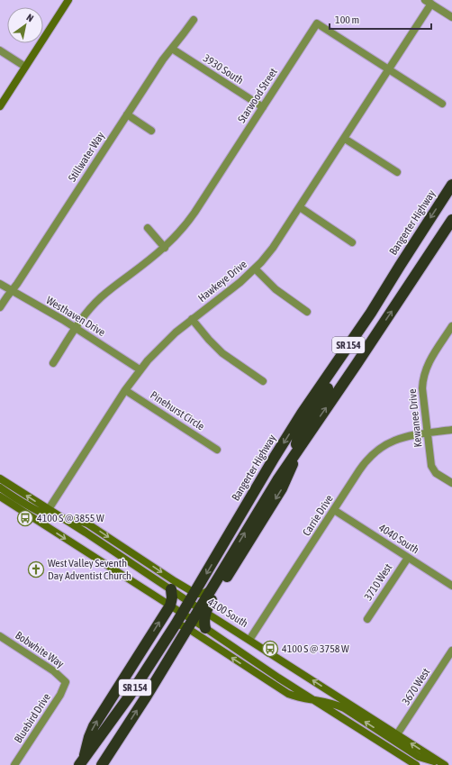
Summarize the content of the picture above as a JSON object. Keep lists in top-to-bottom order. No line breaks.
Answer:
{"streets":{"highway":["Bangerter Highway","SR 154"],"main road":["4100 South"],"street":["3930 South","Starwood Street","Stillwater Way","Hawkeye Drive","Westhaven Drive","Pinehurst Circle","Kewanee Drive","Carrie Drive","4040 South","3710 West","Bobwhite Way","3670 West","Bluebird Drive"]},"crossings":[["3930 South","Starwood Street"],["3930 South","Stillwater Way"],["Starwood Street","Hawkeye Drive"],["Starwood Street","Westhaven Drive"],["Stillwater Way","Westhaven Drive"],["Bangerter Highway","4100 South"],["Hawkeye Drive","Westhaven Drive"],["Hawkeye Drive","Pinehurst Circle"],["Hawkeye Drive","4100 South"],["SR 154","4100 South"],["Kewanee Drive","Carrie Drive"],["Carrie Drive","4040 South"],["Carrie Drive","4100 South"],["4040 South","3710 West"],["4100 South","3670 West"],["Bobwhite Way","Bluebird Drive"]],"places":{"bus stop":["4100 S @ 3855 W","4100 S @ 3758 W"],"church":["West Valley Seventh Day Adventist Church"]},"scale_bar":"100 m","north":"top right"}
